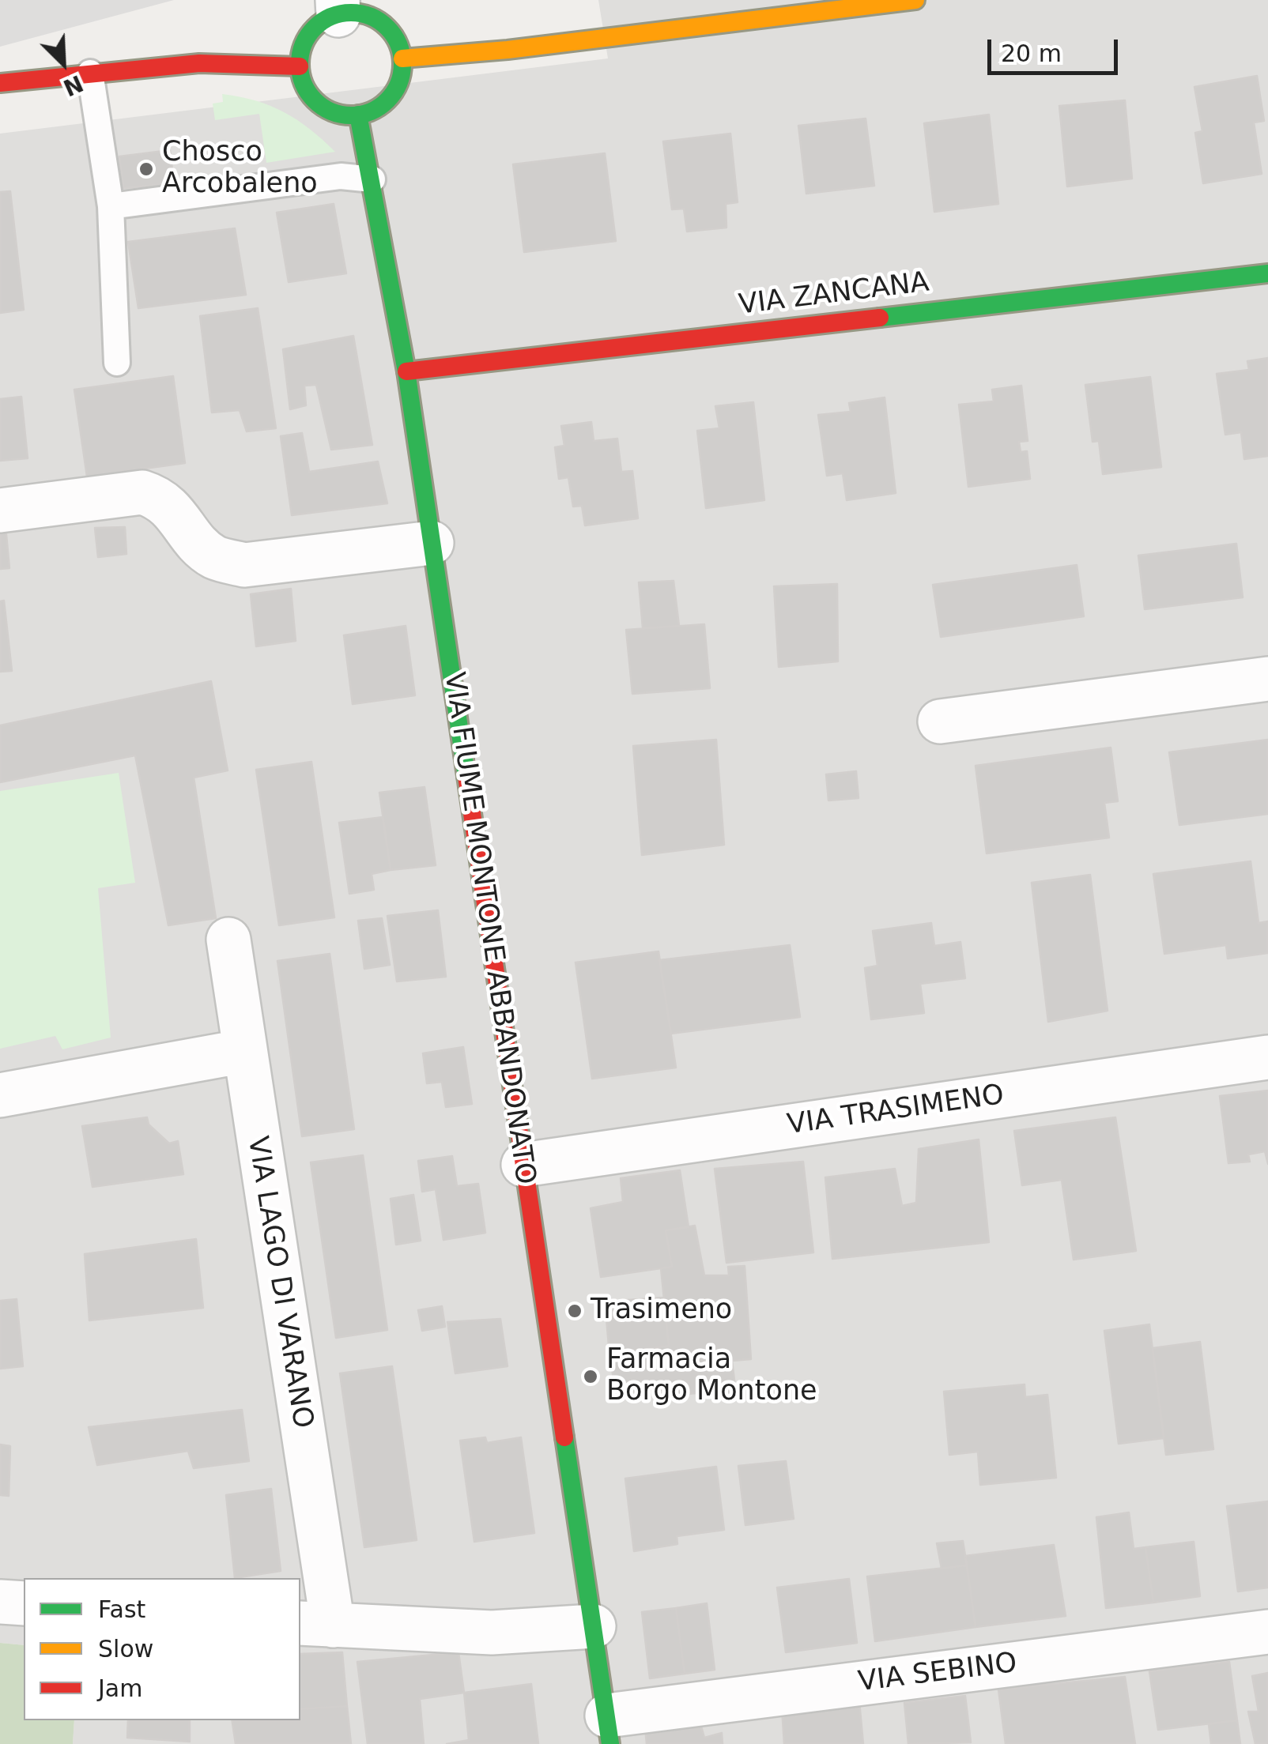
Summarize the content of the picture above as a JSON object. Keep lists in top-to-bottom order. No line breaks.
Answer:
{"streets":{"street":["VIA ZANCANA","VIA FIUME MONTONE ABBANDONATO","VIA TRASIMENO","VIA LAGO DI VARANO","VIA SEBINO"]},"crossings":[["VIA ZANCANA","VIA FIUME MONTONE ABBANDONATO"],["VIA FIUME MONTONE ABBANDONATO","VIA TRASIMENO"],["VIA FIUME MONTONE ABBANDONATO","VIA SEBINO"]],"places":["Chosco Arcobaleno","Trasimeno","Farmacia Borgo Montone"],"legend":["Fast","Slow","Jam"],"scale_bar":"20 m","north":"bottom right"}
